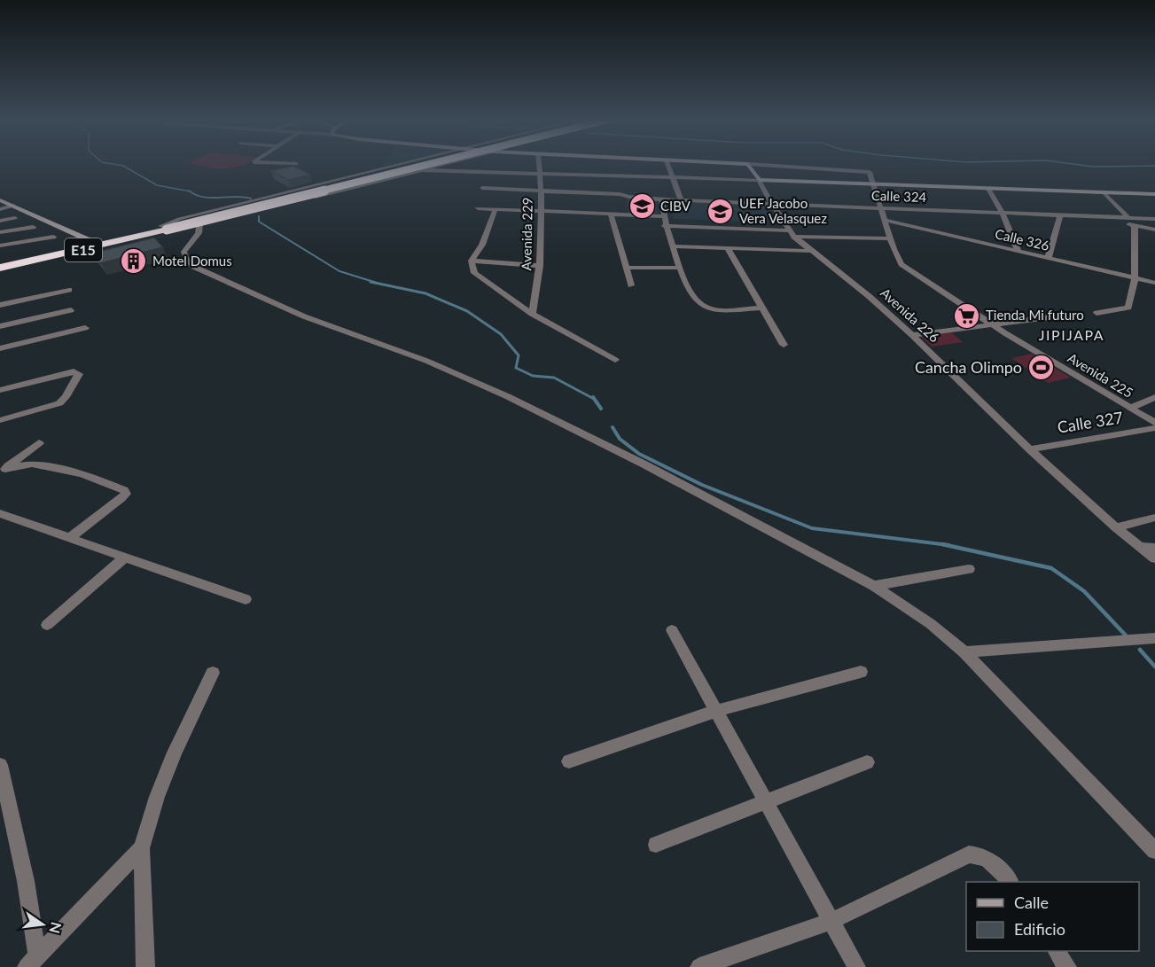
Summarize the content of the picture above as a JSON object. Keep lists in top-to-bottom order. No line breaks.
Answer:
{"streets":{"highway":["E15"],"street":["Calle 324","Avenida 229","Calle 326","Avenida 226","Avenida 225","Calle 327"]},"crossings":[["Calle 324","Avenida 229"],["Calle 324","Avenida 226"],["Calle 324","Avenida 225"],["Calle 326","Avenida 225"],["Avenida 226","Calle 327"]],"districts":["JIPIJAPA"],"places":{"school or university":["CIBV","UEF Jacobo Vera Velasquez"],"building":["Motel Domus"],"supermarket":["Tienda Mi futuro"],"sports":["Cancha Olimpo"]},"legend":["Calle","Edificio"],"north":"right"}
